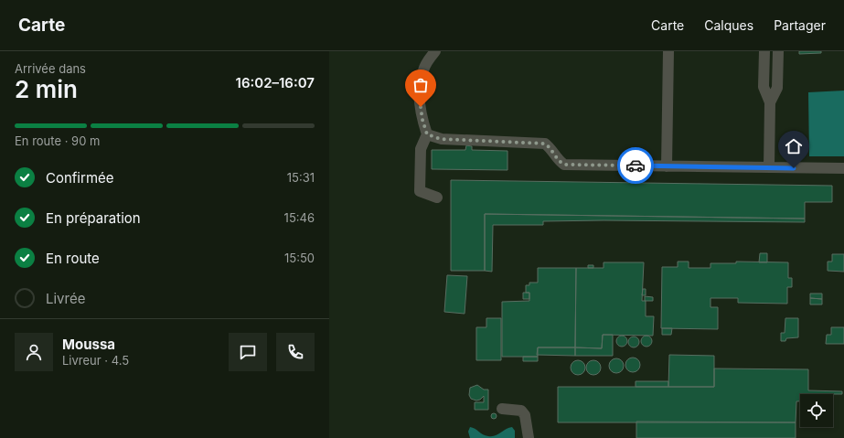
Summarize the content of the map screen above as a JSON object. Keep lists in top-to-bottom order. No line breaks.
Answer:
{"page":{"header":"Carte","nav":["Carte","Calques","Partager"],"heading":["2 min","Arrivée dans","16:02–16:07"],"panel":["Moussa","Livreur · 4.5"],"bar":"En route · 90 m","list":[["Confirmée","15:31"],["En préparation","15:46"],["En route","15:50"],"Livrée"]}}
